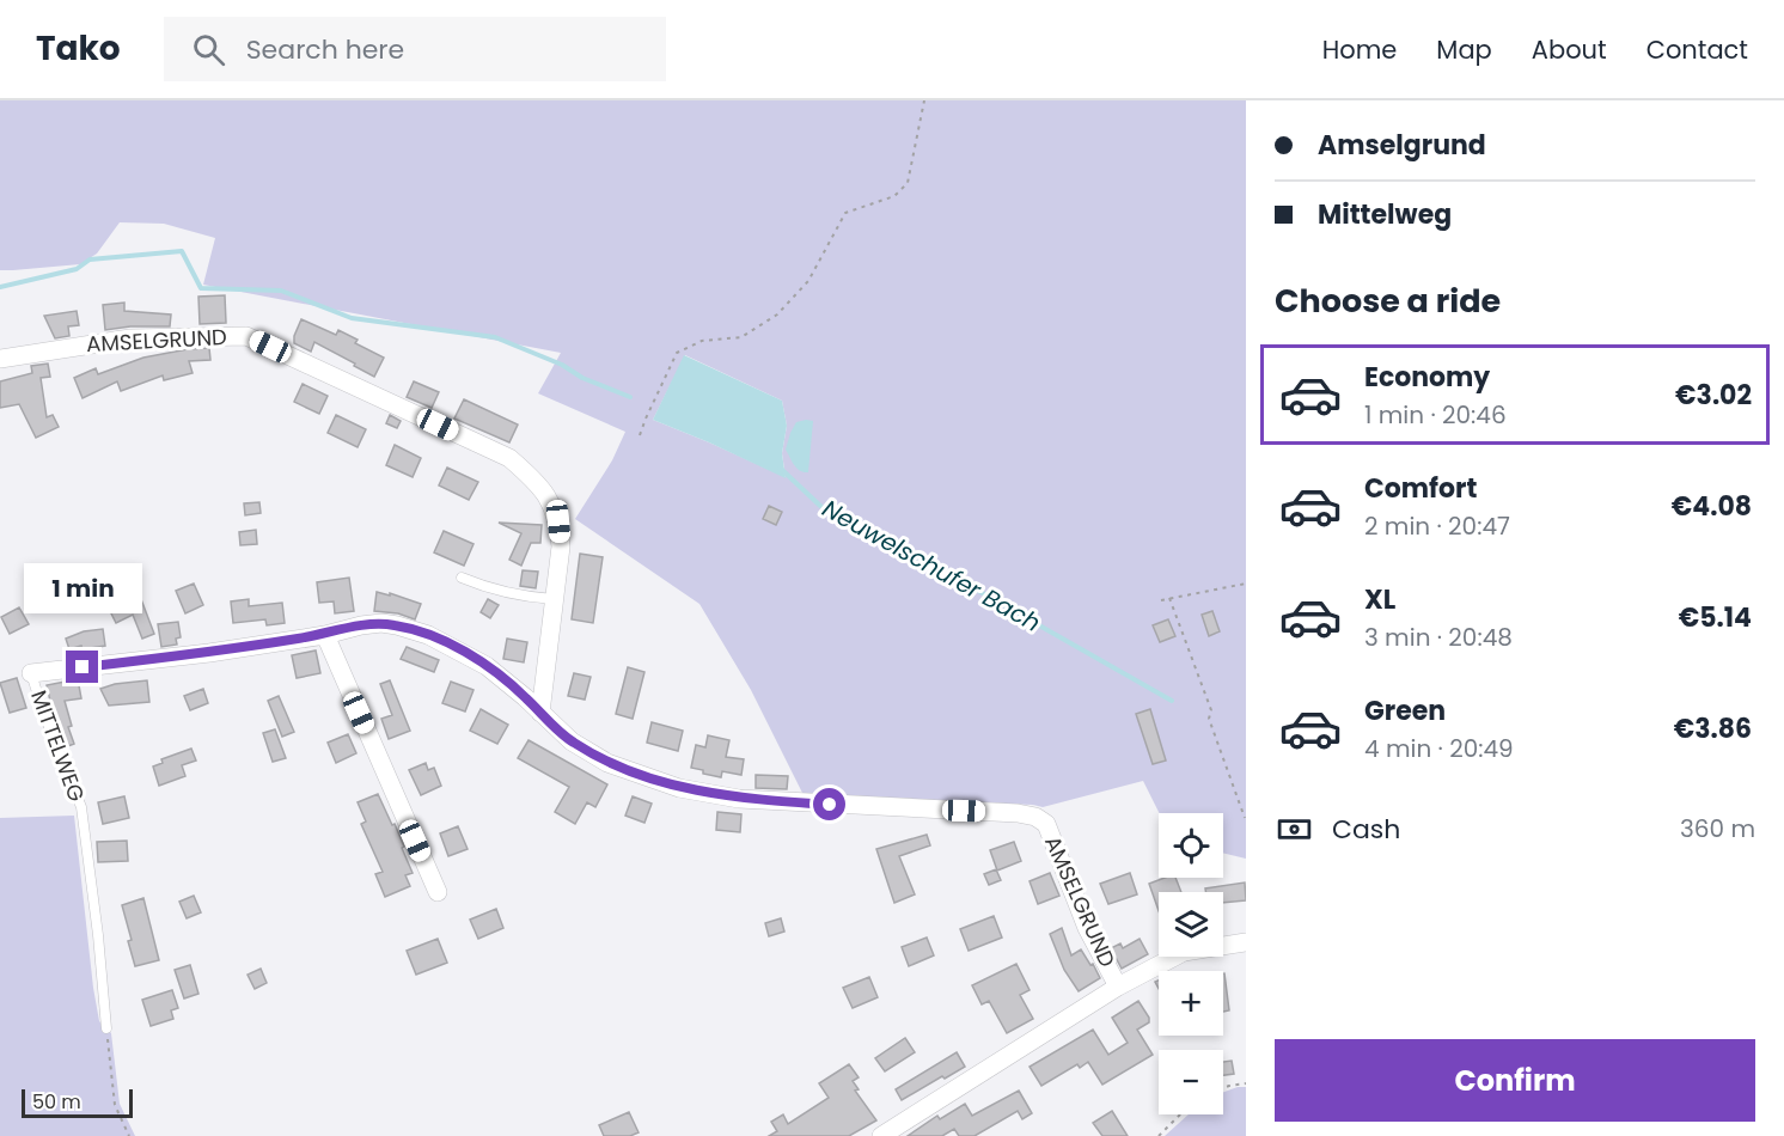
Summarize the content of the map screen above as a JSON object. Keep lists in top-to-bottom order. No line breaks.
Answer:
{"streets":{"street":["AMSELGRUND","MITTELWEG"]},"crossings":[["AMSELGRUND","MITTELWEG"]],"water":["Neuwelschufer Bach"],"scale_bar":"50 m","page":{"header":"Tako","search":"Search here","nav":["Home","Map","About","Contact"],"banner":["Amselgrund","Mittelweg"],"heading":"Choose a ride","list":[{"name":"Economy","note":"1 min · 20:46","value":"€3.02"},{"name":"Comfort","note":"2 min · 20:47","value":"€4.08"},{"name":"XL","note":"3 min · 20:48","value":"€5.14"},{"name":"Green","note":"4 min · 20:49","value":"€3.86"}],"bubble":"1 min","pay":["Cash","360 m"],"map_buttons":["+","−"],"buttons":"Confirm","scale":"50 m"}}
